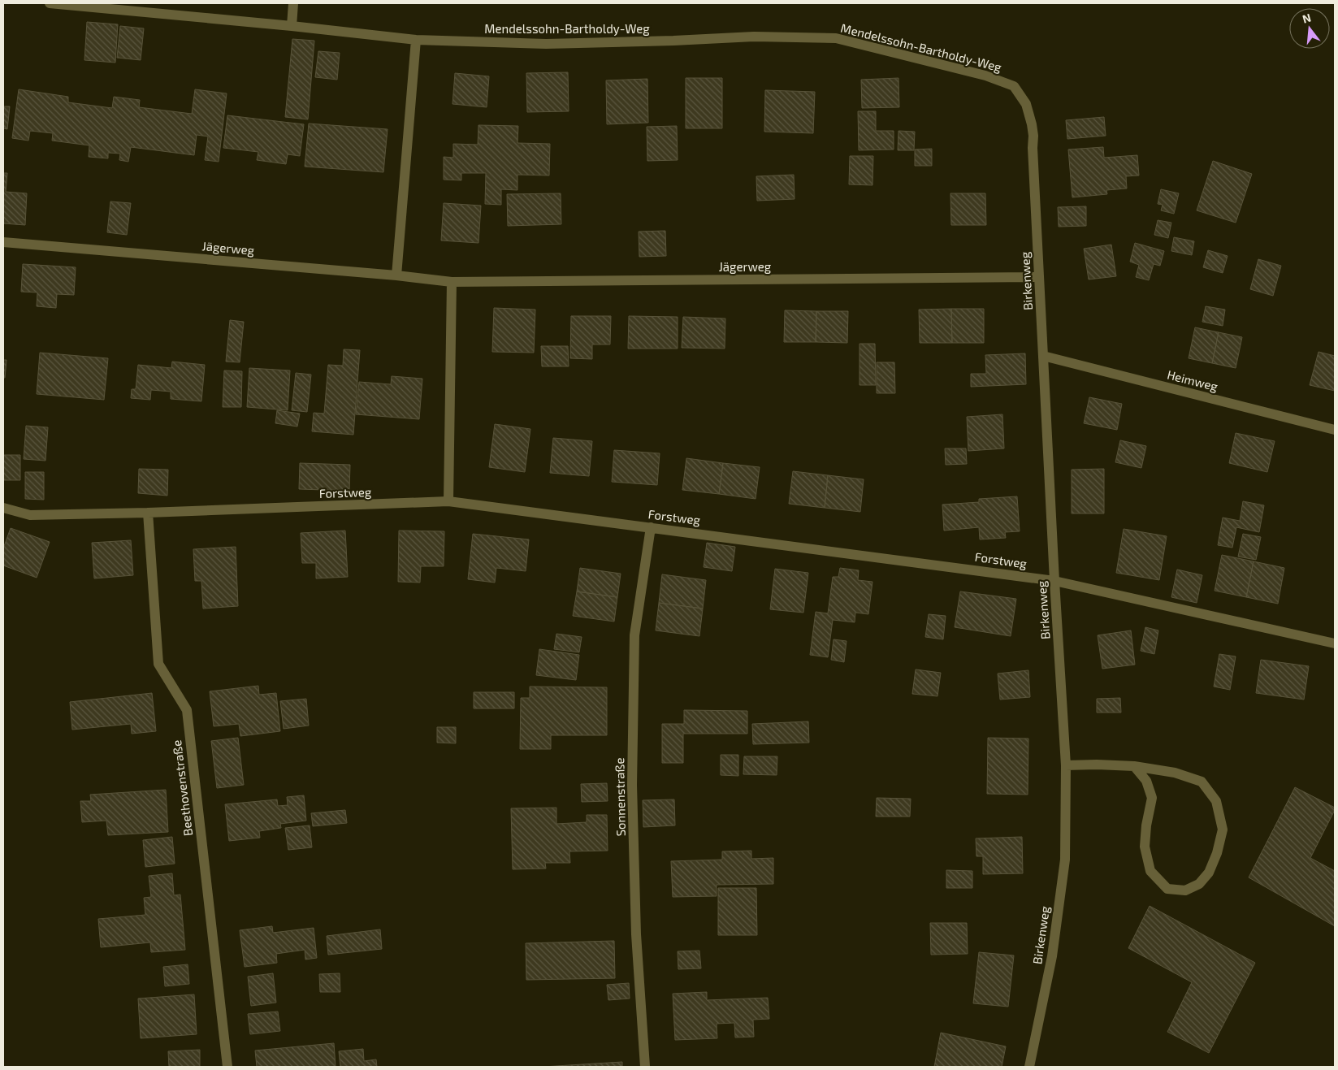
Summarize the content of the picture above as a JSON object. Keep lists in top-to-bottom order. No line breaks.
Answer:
{"streets":{"street":["Mendelssohn-Bartholdy-Weg","Jägerweg","Birkenweg","Heimweg","Forstweg","Beethovenstraße","Sonnenstraße"]},"crossings":[["Mendelssohn-Bartholdy-Weg","Birkenweg"],["Jägerweg","Birkenweg"],["Birkenweg","Heimweg"],["Birkenweg","Forstweg"],["Forstweg","Beethovenstraße"],["Forstweg","Sonnenstraße"]],"north":"top"}
